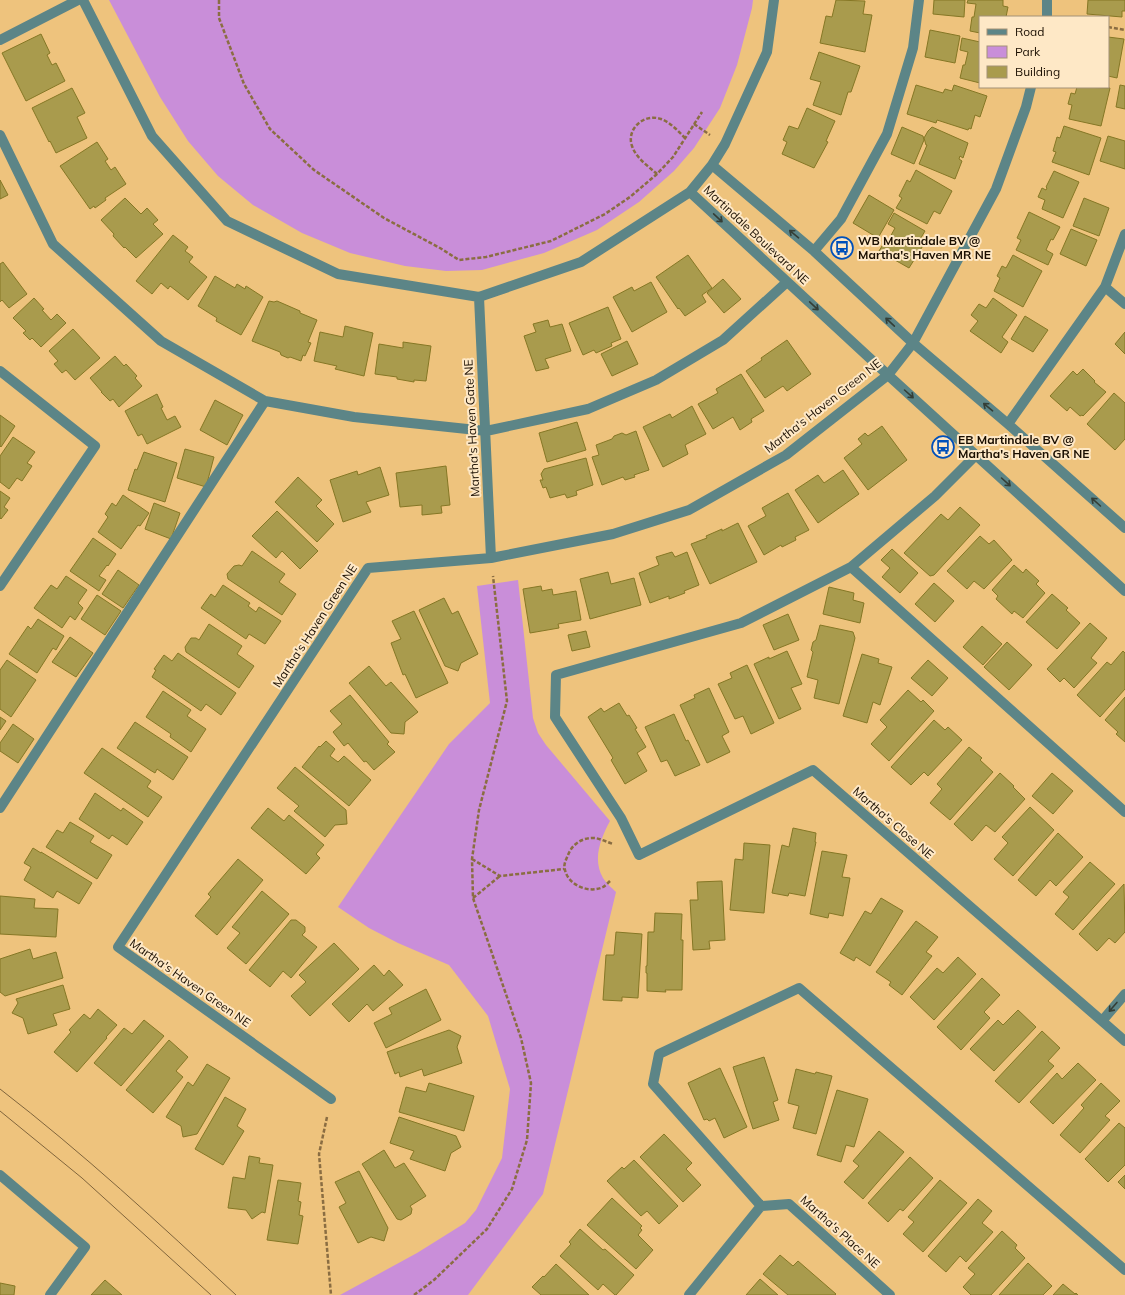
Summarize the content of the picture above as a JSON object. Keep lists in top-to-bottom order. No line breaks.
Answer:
{"streets":{"street":["Martindale Boulevard NE","Martha's Haven Green NE","Martha's Haven Gate NE","Martha's Close NE","Martha's Place NE"]},"crossings":[["Martindale Boulevard NE","Martha's Haven Green NE"],["Martindale Boulevard NE","Martha's Haven Gate NE"],["Martha's Haven Green NE","Martha's Haven Gate NE"]],"places":{"bus stop":["WB Martindale BV @ Martha's Haven MR NE","EB Martindale BV @ Martha's Haven GR NE"]},"legend":["Road","Park","Building"]}
